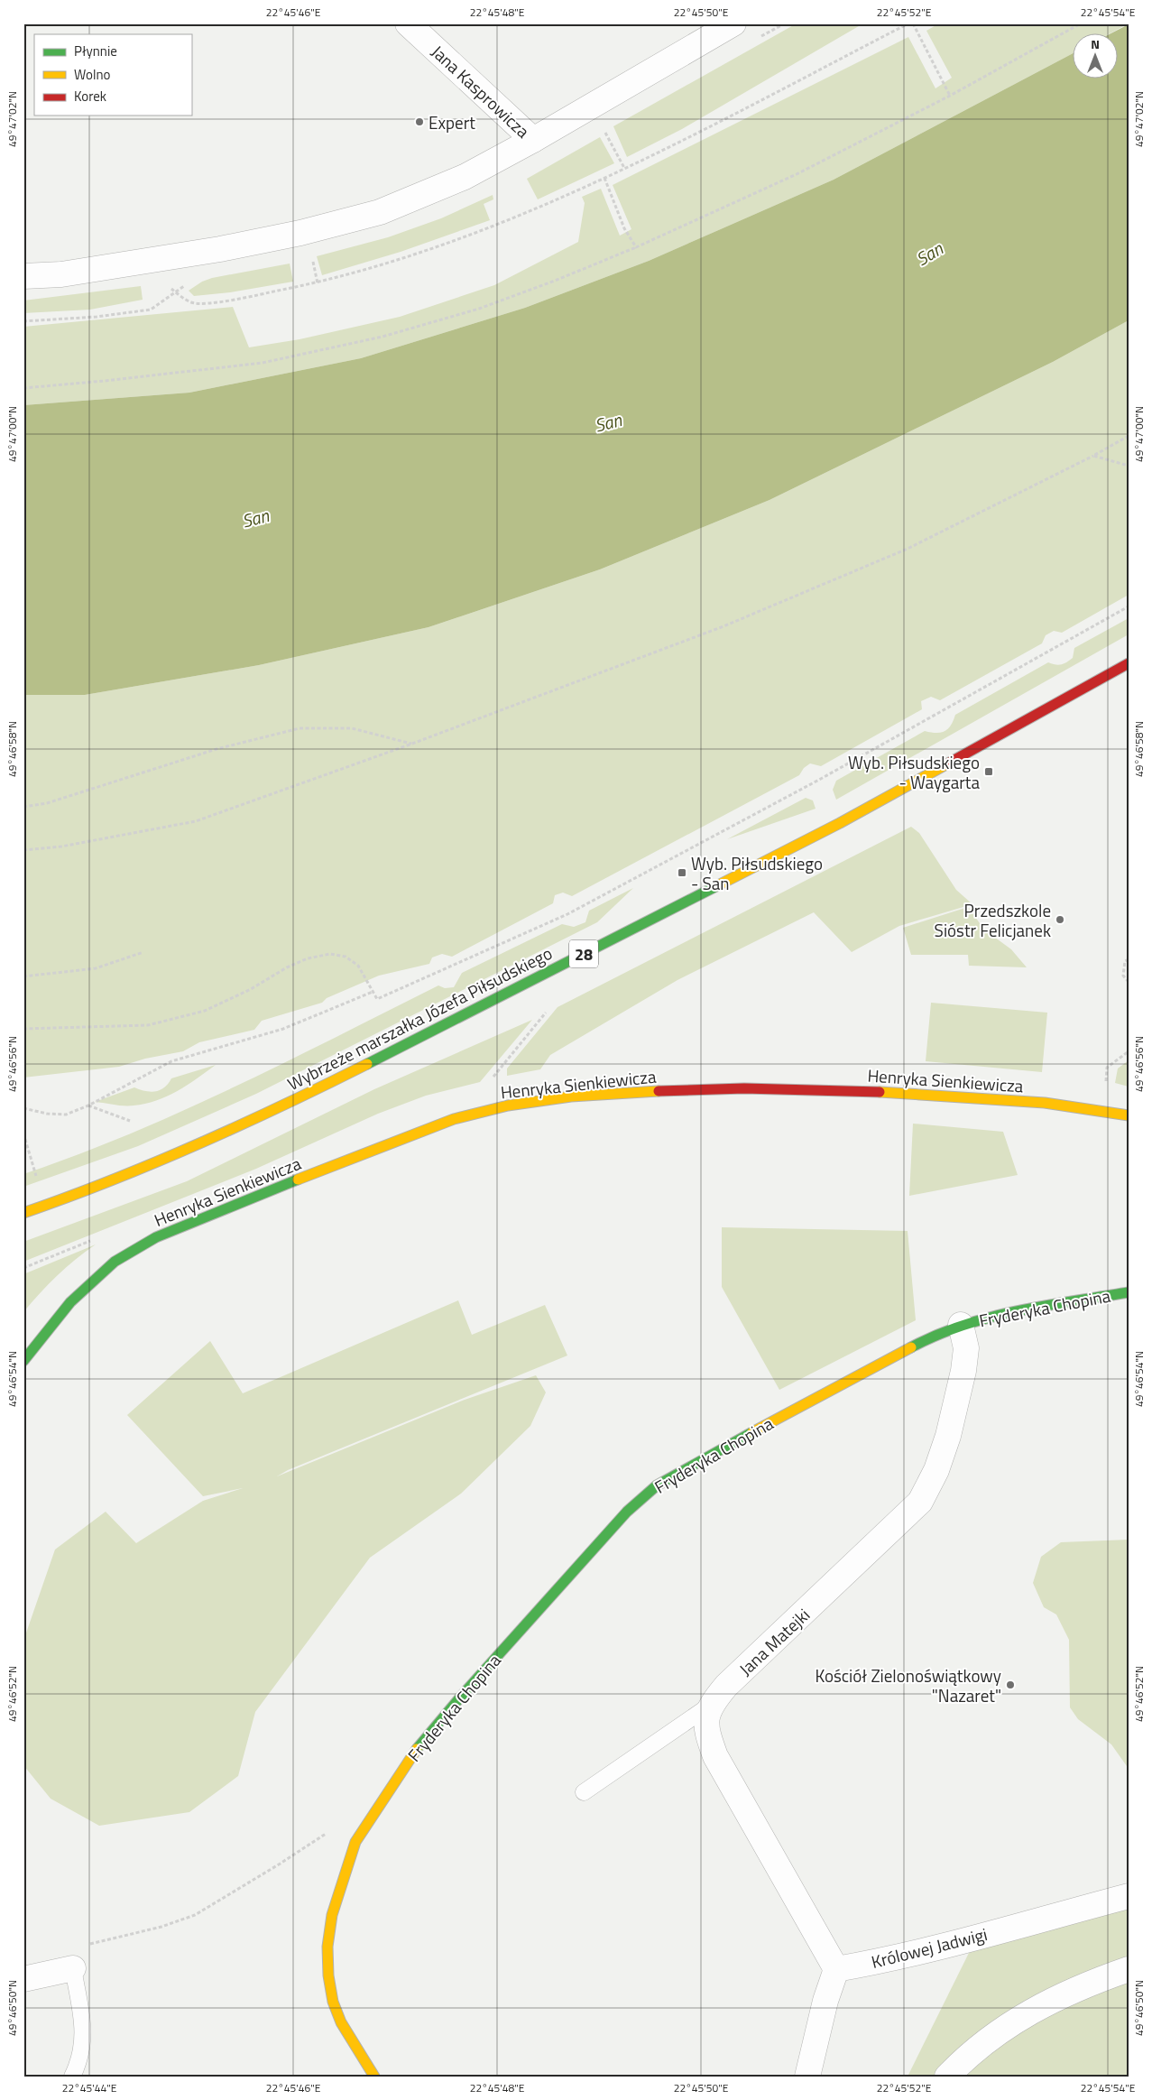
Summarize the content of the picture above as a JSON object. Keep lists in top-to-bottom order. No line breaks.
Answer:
{"streets":{"street":["Jana Kasprowicza","28","Wybrzeże marszałka Józefa Piłsudskiego","Henryka Sienkiewicza","Fryderyka Chopina","Jana Matejki","Królowej Jadwigi"]},"crossings":[["Fryderyka Chopina","Jana Matejki"],["Jana Matejki","Królowej Jadwigi"]],"water":["San"],"places":{"other":["Expert","Przedszkole Sióstr Felicjanek","Kościół Zielonoświątkowy \"Nazaret\""],"transit":["Wyb. Piłsudskiego - Waygarta","Wyb. Piłsudskiego - San"]},"legend":["Płynnie","Wolno","Korek"],"north":"top","coordinates":["22°45'46\"E","22°45'48\"E","22°45'50\"E","22°45'52\"E","22°45'54\"E","49°47'02\"N","49°47'00\"N","49°46'58\"N","49°46'56\"N","49°46'54\"N","49°46'52\"N","49°46'50\"N","22°45'44\"E"]}
